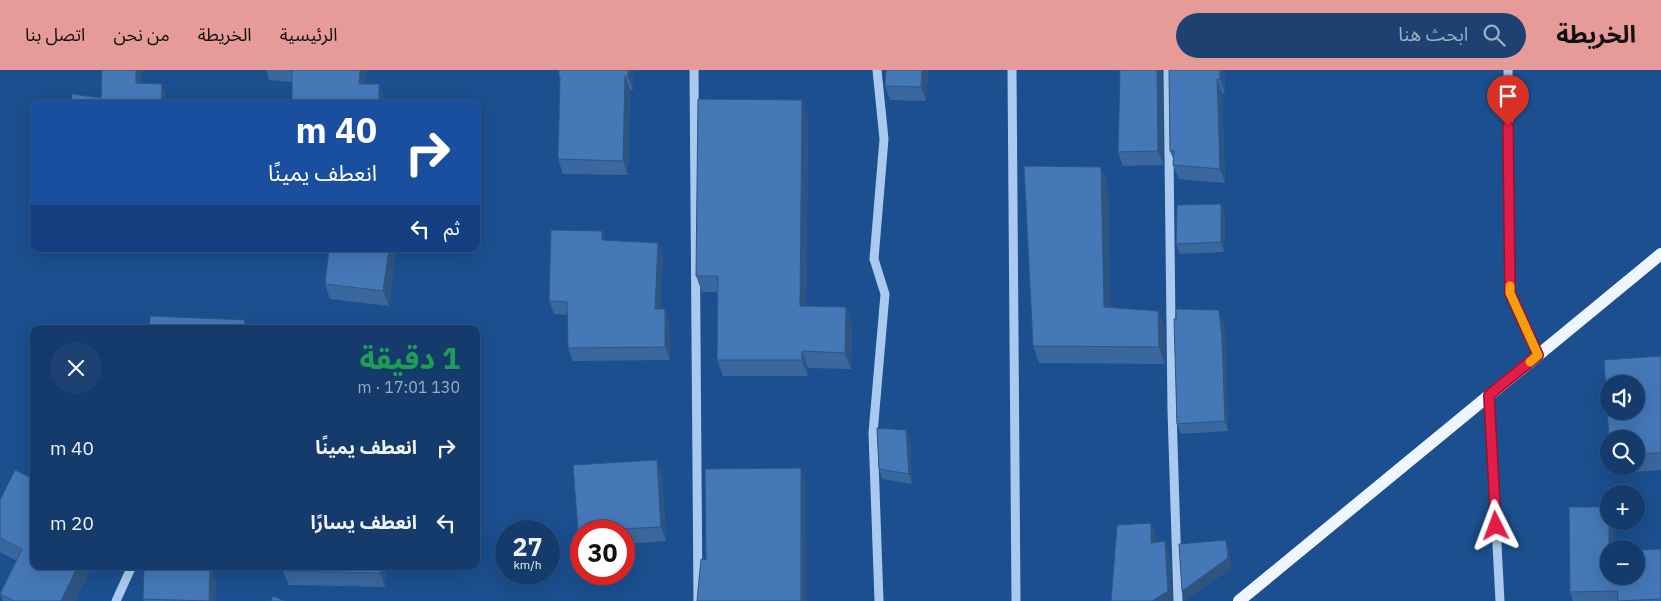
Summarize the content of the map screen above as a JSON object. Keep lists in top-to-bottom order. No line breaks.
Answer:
{"page":{"header":"الخريطة","search":"ابحث هنا","nav":["الرئيسية","الخريطة","من نحن","اتصل بنا"],"turn":["40 m","انعطف يمينًا"],"then":"ثم","heading":["1 دقيقة","130 m · 17:01"],"map_buttons":["+","−"],"list":[{"name":"انعطف يمينًا","value":"40 m"},{"name":"انعطف يسارًا","value":"20 m"}],"speed":"27 km/h","limit":"30"}}
